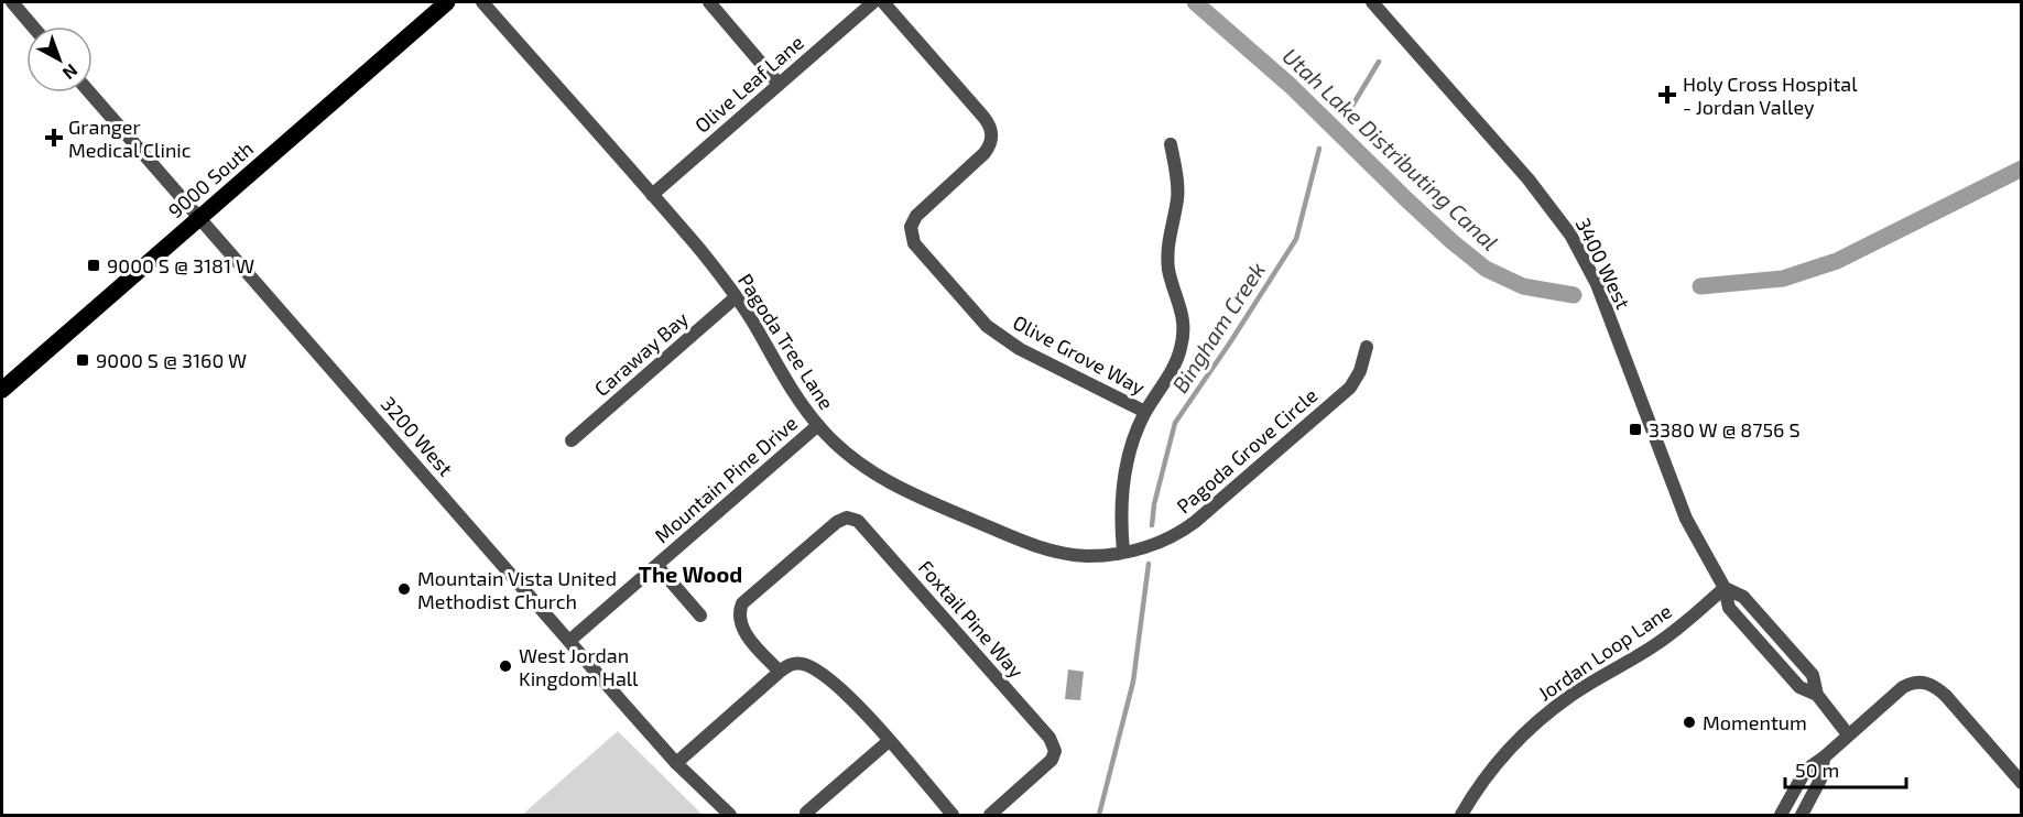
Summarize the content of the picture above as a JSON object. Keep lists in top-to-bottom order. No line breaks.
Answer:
{"streets":{"main road":["9000 South"],"street":["Olive Leaf Lane","3400 West","Pagoda Tree Lane","Caraway Bay","Olive Grove Way","3200 West","Pagoda Grove Circle","Mountain Pine Drive","Foxtail Pine Way","Jordan Loop Lane"]},"crossings":[["Olive Leaf Lane","Pagoda Tree Lane"],["9000 South","3200 West"],["3400 West","Jordan Loop Lane"],["Pagoda Tree Lane","Caraway Bay"],["Pagoda Tree Lane","Pagoda Grove Circle"],["Pagoda Tree Lane","Mountain Pine Drive"],["3200 West","Mountain Pine Drive"]],"districts":["The Wood"],"water":["Utah Lake Distributing Canal","Bingham Creek"],"places":{"health":["Holy Cross Hospital - Jordan Valley","Granger Medical Clinic"],"transit":["9000 S @ 3181 W","9000 S @ 3160 W","3380 W @ 8756 S"],"other":["Mountain Vista United Methodist Church","West Jordan Kingdom Hall","Momentum"]},"scale_bar":"50 m","north":"bottom right"}
